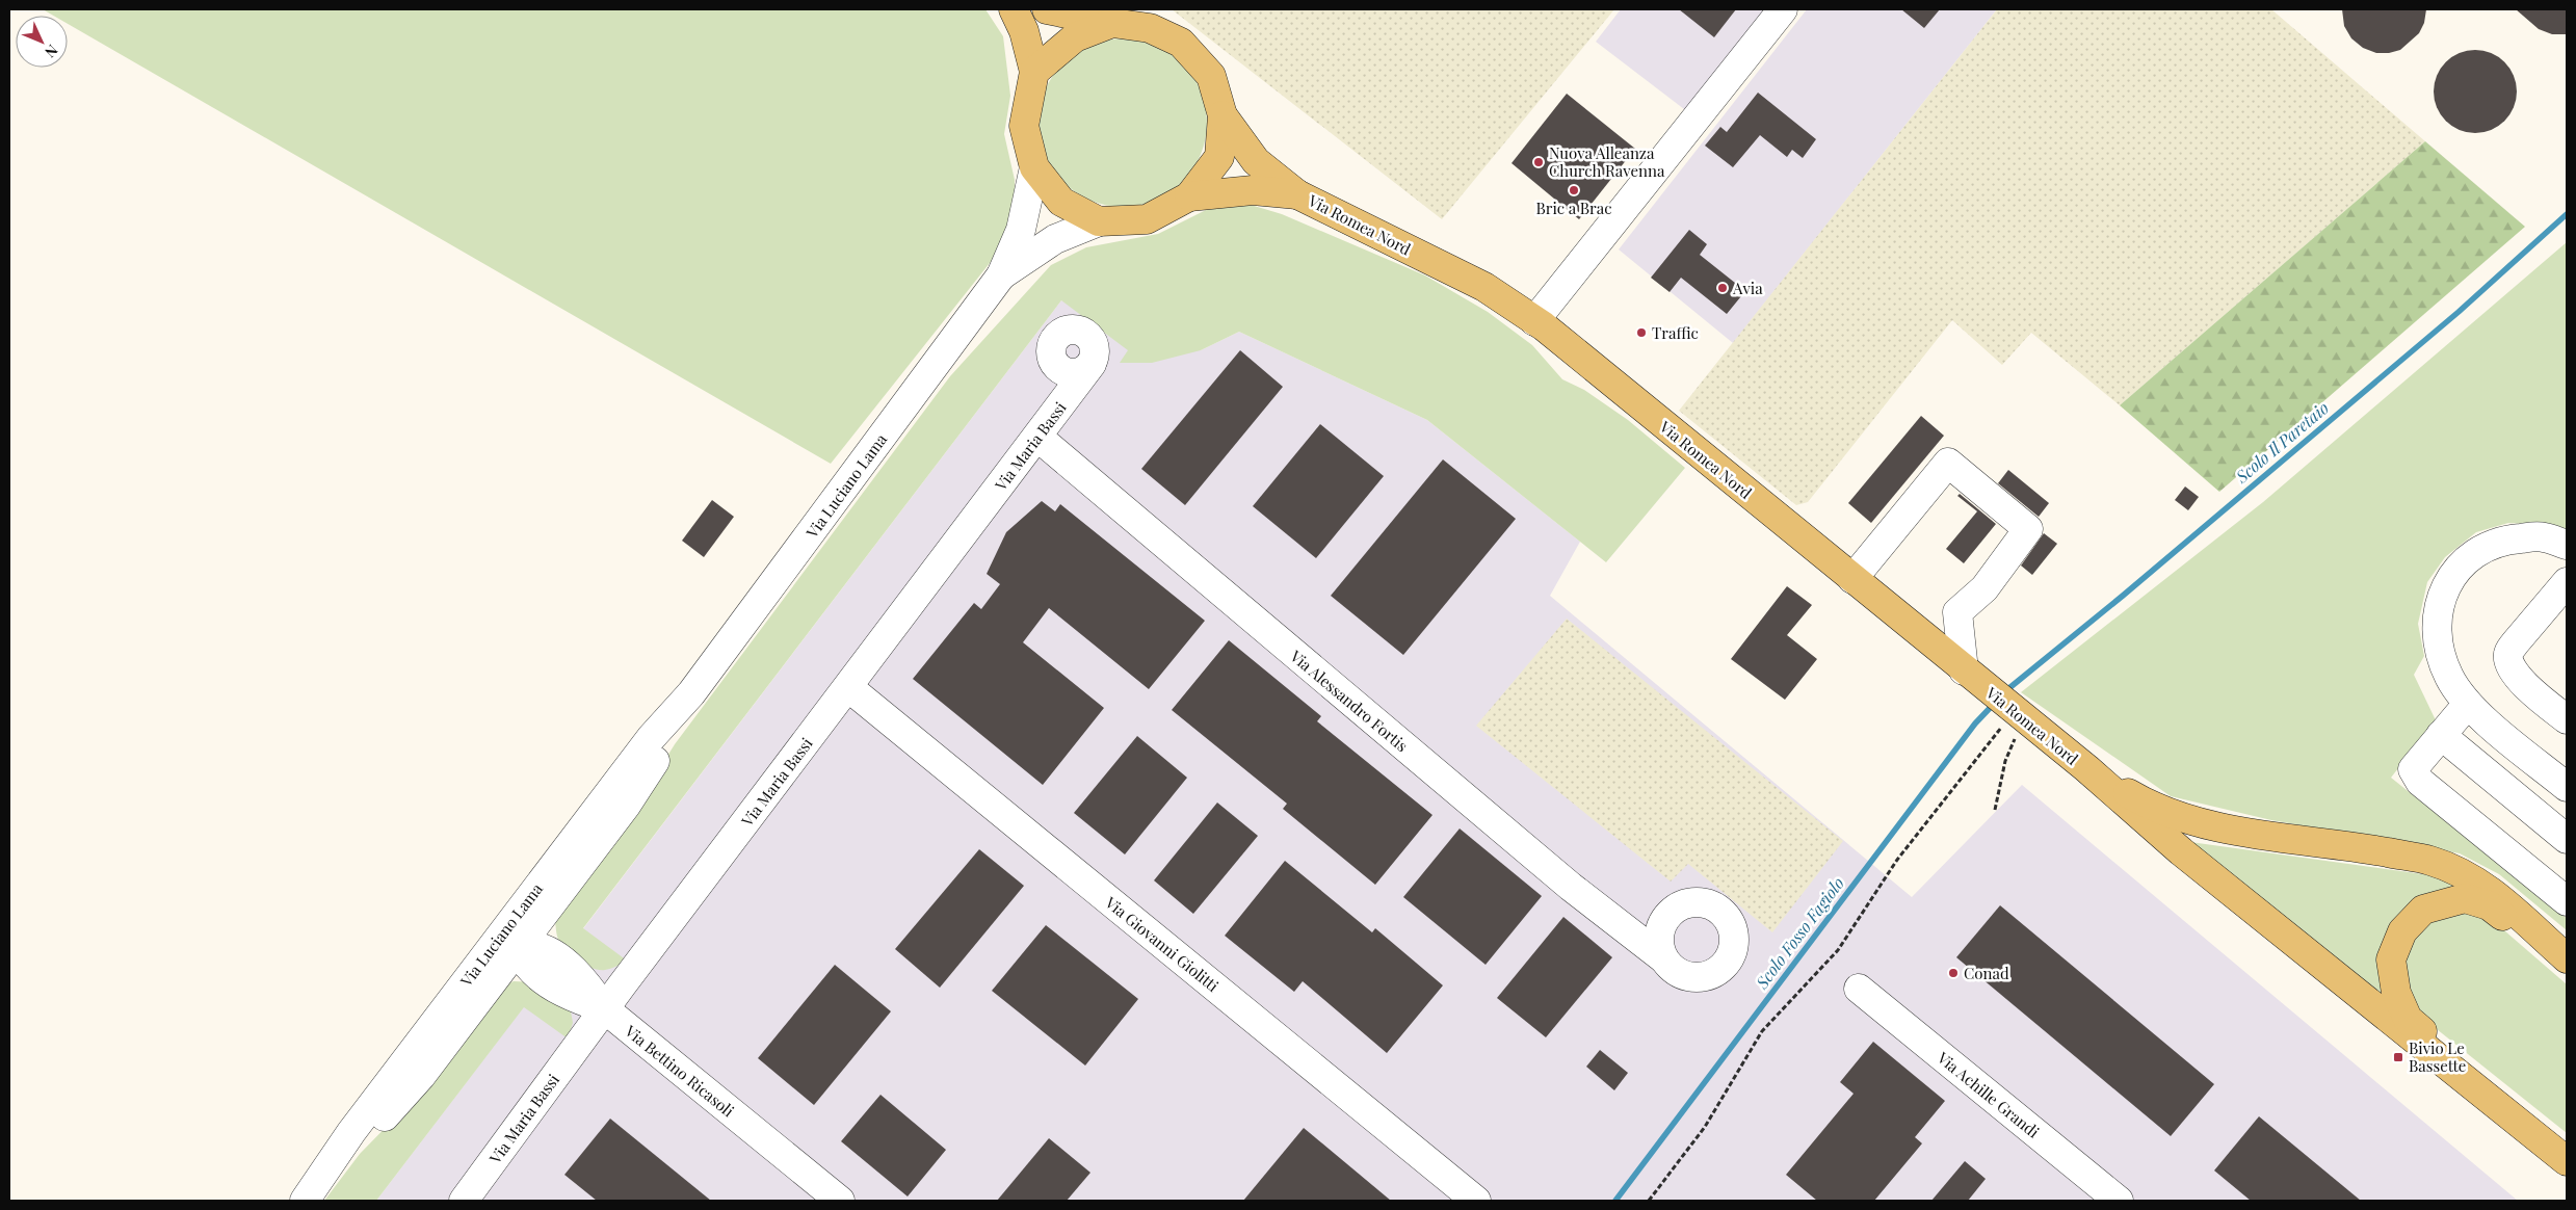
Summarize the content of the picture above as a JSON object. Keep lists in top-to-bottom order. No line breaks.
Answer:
{"streets":{"main road":["Via Romea Nord"],"street":["Via Maria Bassi","Via Luciano Lama","Via Alessandro Fortis","Via Giovanni Giolitti","Via Bettino Ricasoli","Via Achille Grandi"]},"crossings":[["Via Maria Bassi","Via Alessandro Fortis"],["Via Maria Bassi","Via Giovanni Giolitti"],["Via Maria Bassi","Via Bettino Ricasoli"]],"water":["Scolo Il Paretaio","Scolo Fosso Fagiolo"],"places":{"other":["Nuova Alleanza Church Ravenna","Bric a Brac","Avia","Traffic","Conad"],"transit":["Bivio Le Bassette"]},"north":"bottom right"}
